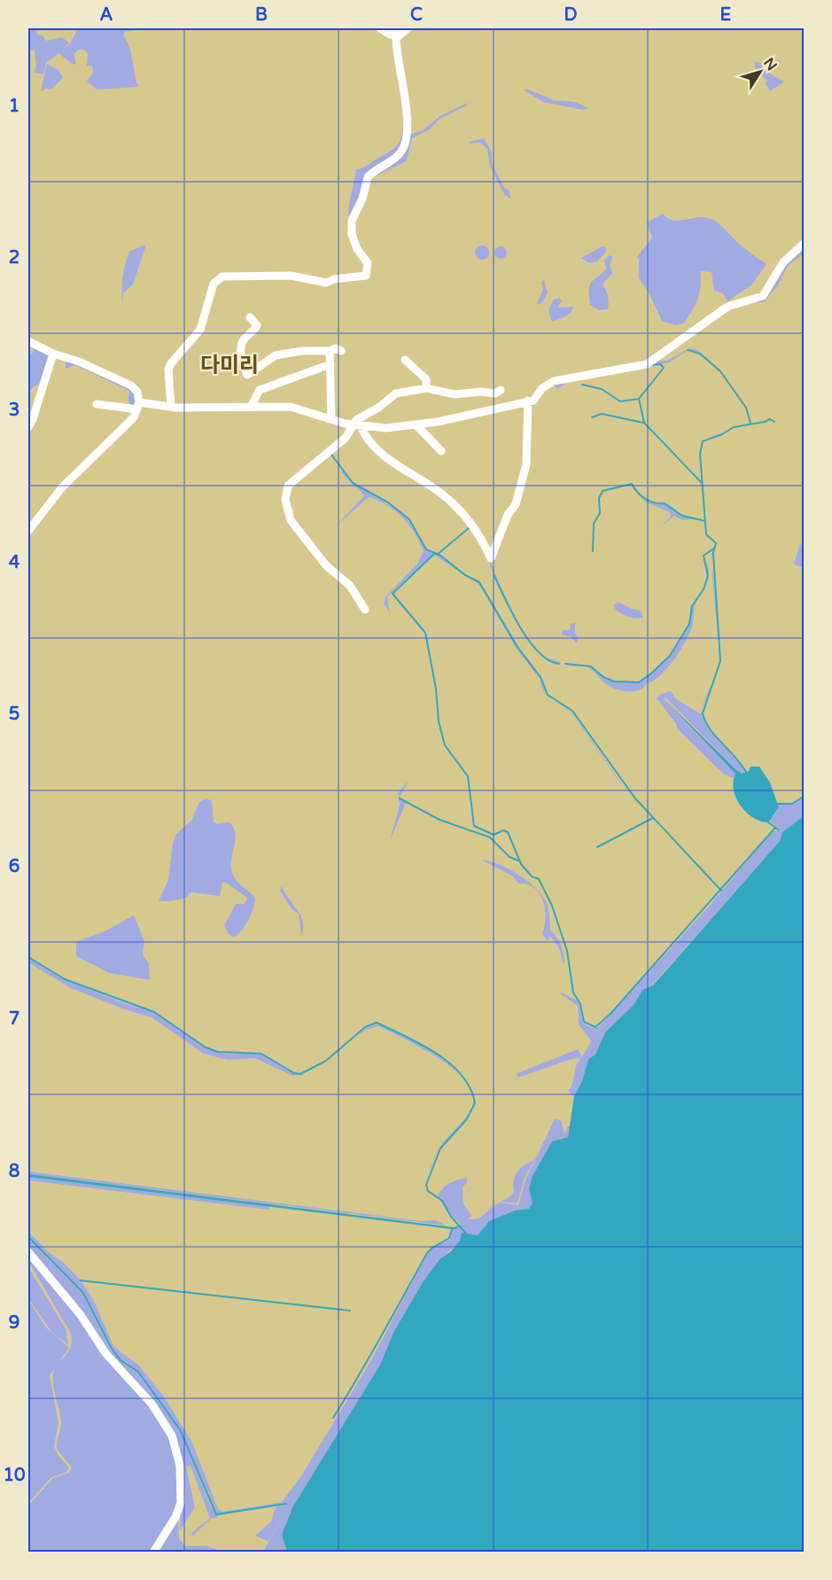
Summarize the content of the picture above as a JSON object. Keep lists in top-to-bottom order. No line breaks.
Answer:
{"districts":["다미리"],"north":"top right","grid":{"columns":["A","B","C","D","E"],"rows":["1","2","3","4","5","6","7","8","9","10"]}}
